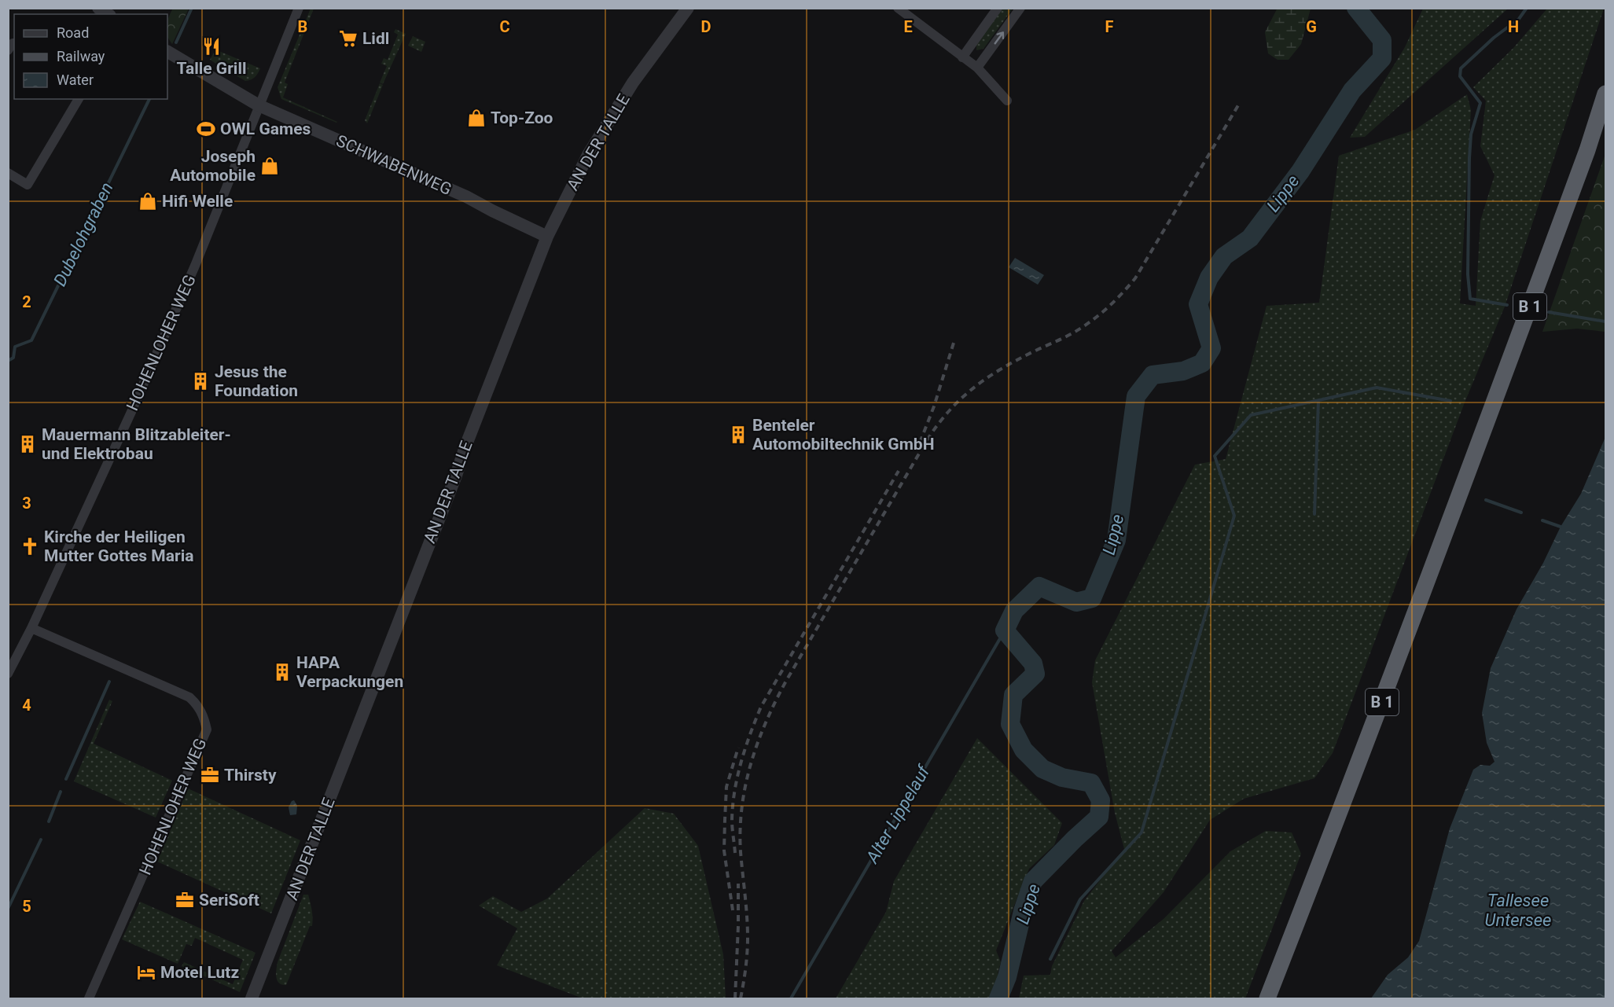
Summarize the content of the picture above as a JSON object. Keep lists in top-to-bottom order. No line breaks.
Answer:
{"streets":{"highway":["B 1"],"street":["AN DER TALLE","SCHWABENWEG","HOHENLOHER WEG"]},"crossings":[["AN DER TALLE","SCHWABENWEG"],["SCHWABENWEG","HOHENLOHER WEG"]],"water":["Lippe","Dubelohgraben","Alter Lippelauf","Tallesee Untersee"],"places":{"supermarket":["Lidl"],"restaurant":["Talle Grill"],"shop":["Top-Zoo","Joseph Automobile","Hifi Welle"],"sports":["OWL Games"],"building":["Jesus the Foundation","Benteler Automobiltechnik GmbH","Mauermann Blitzableiter- und Elektrobau","HAPA Verpackungen"],"church":["Kirche der Heiligen Mutter Gottes Maria"],"office":["Thirsty","SeriSoft"],"hotel":["Motel Lutz"]},"legend":["Road","Railway","Water"],"grid":{"columns":["B","C","D","E","F","G","H"],"rows":["2","3","4","5"]}}
